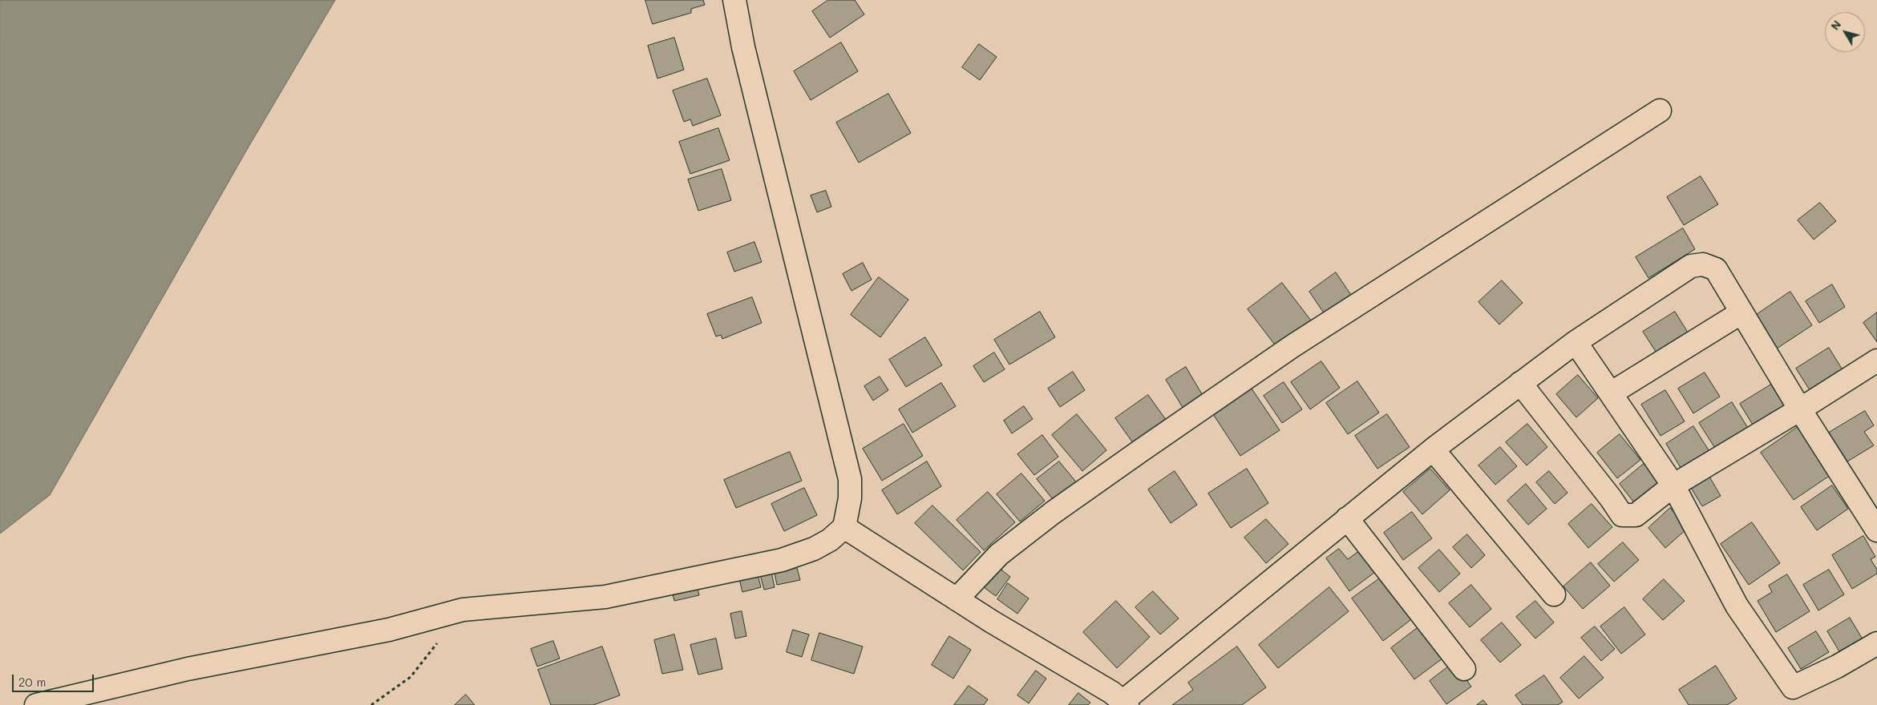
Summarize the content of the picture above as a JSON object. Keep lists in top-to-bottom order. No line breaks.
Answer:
{"scale_bar":"20 m","north":"top left"}
